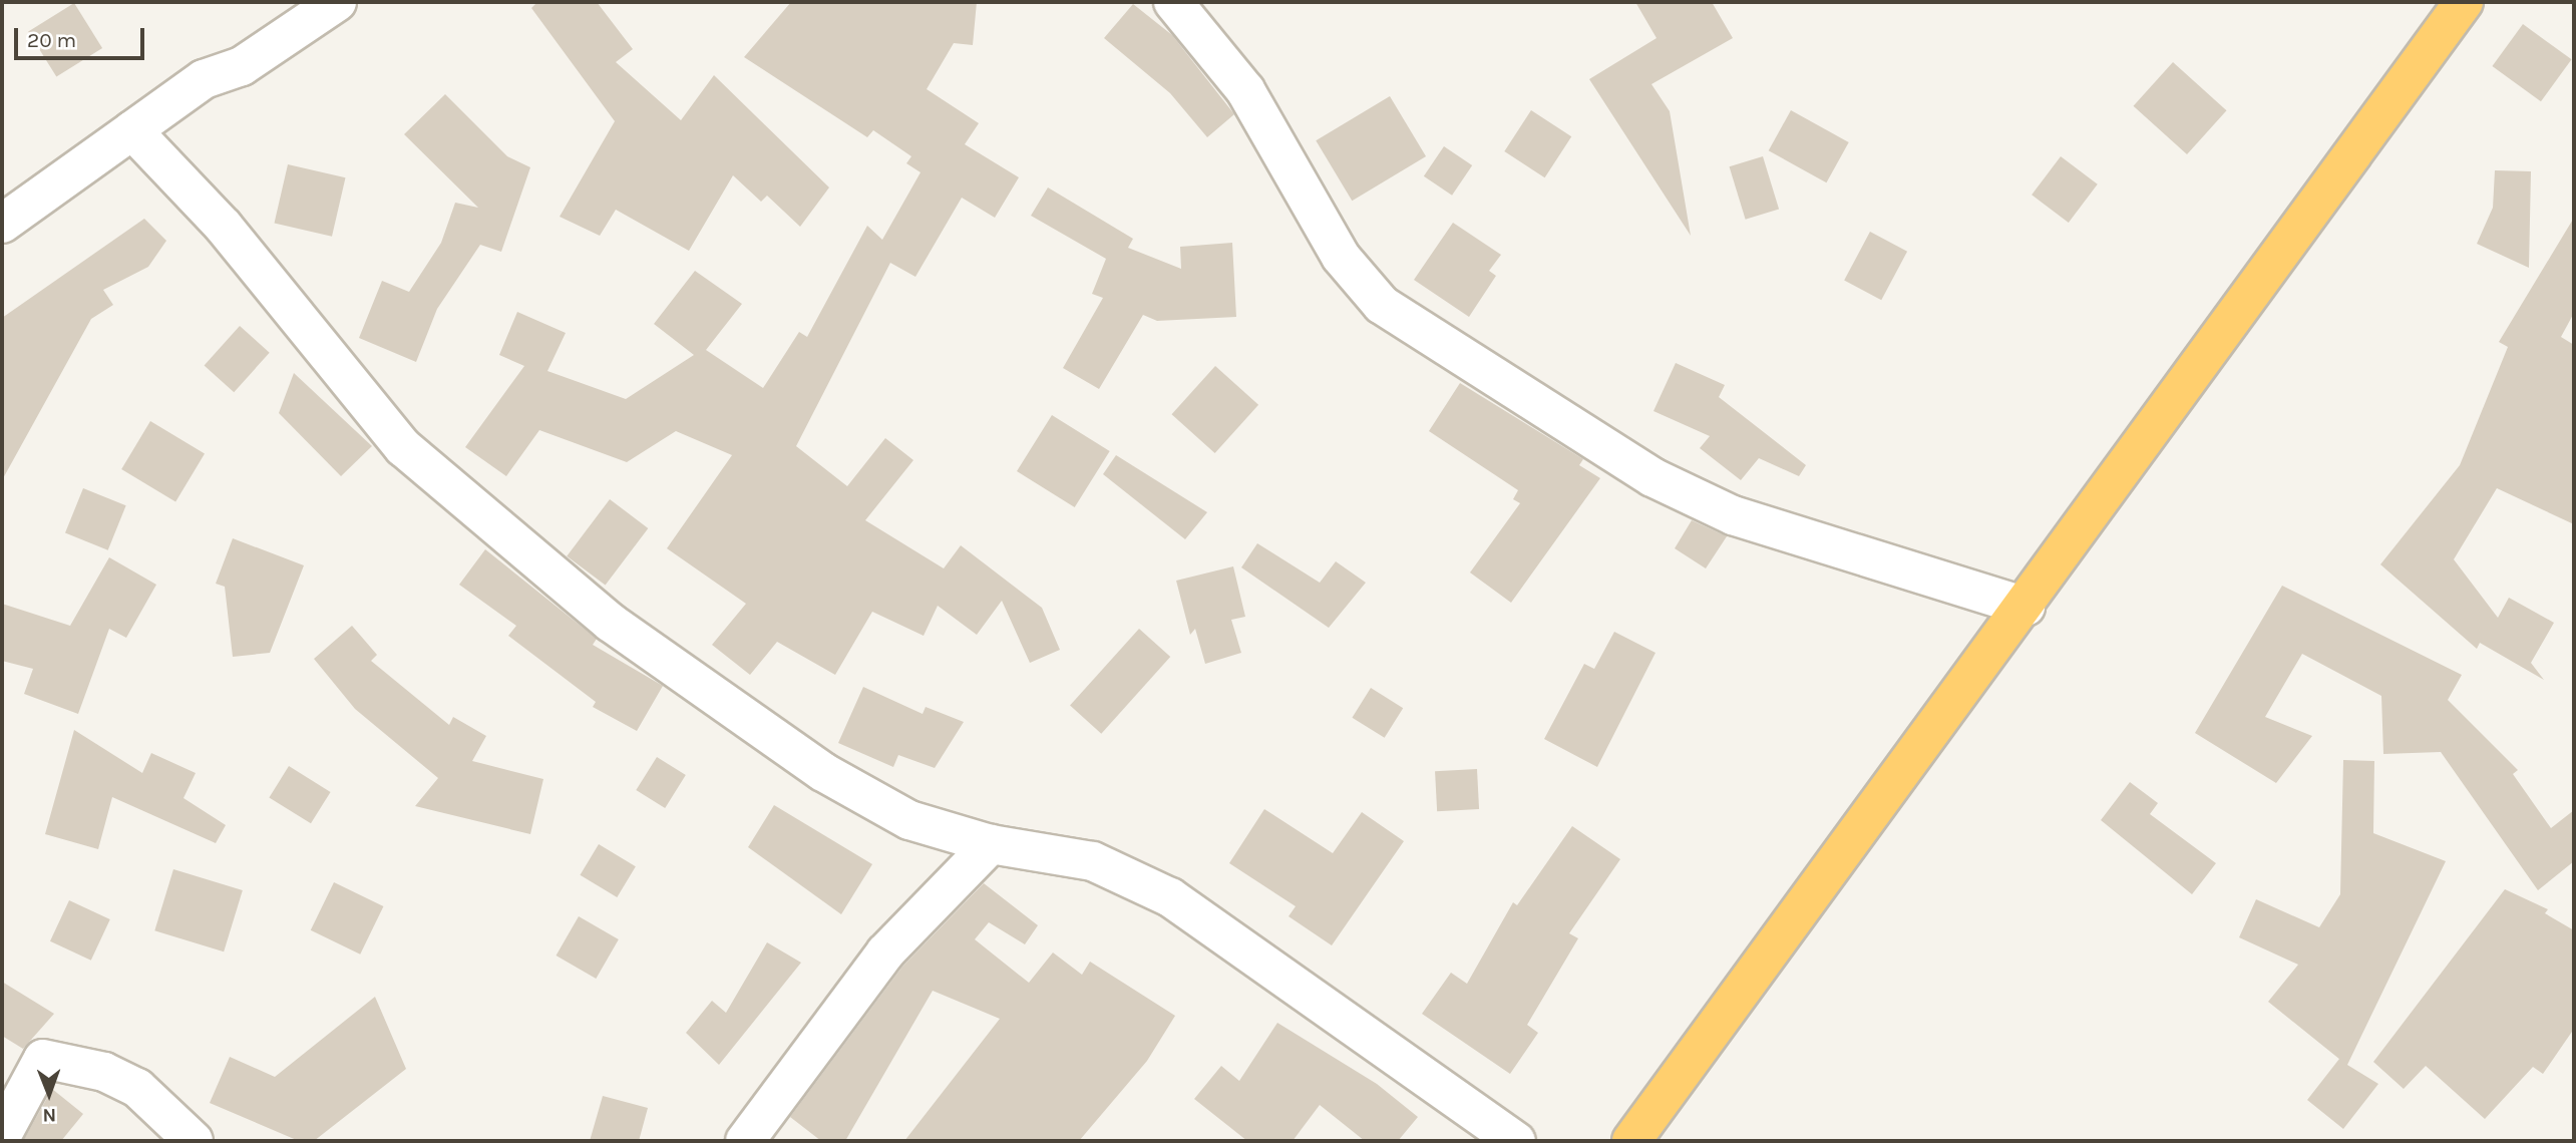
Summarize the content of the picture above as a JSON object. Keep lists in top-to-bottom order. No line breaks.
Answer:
{"scale_bar":"20 m","north":"bottom"}
